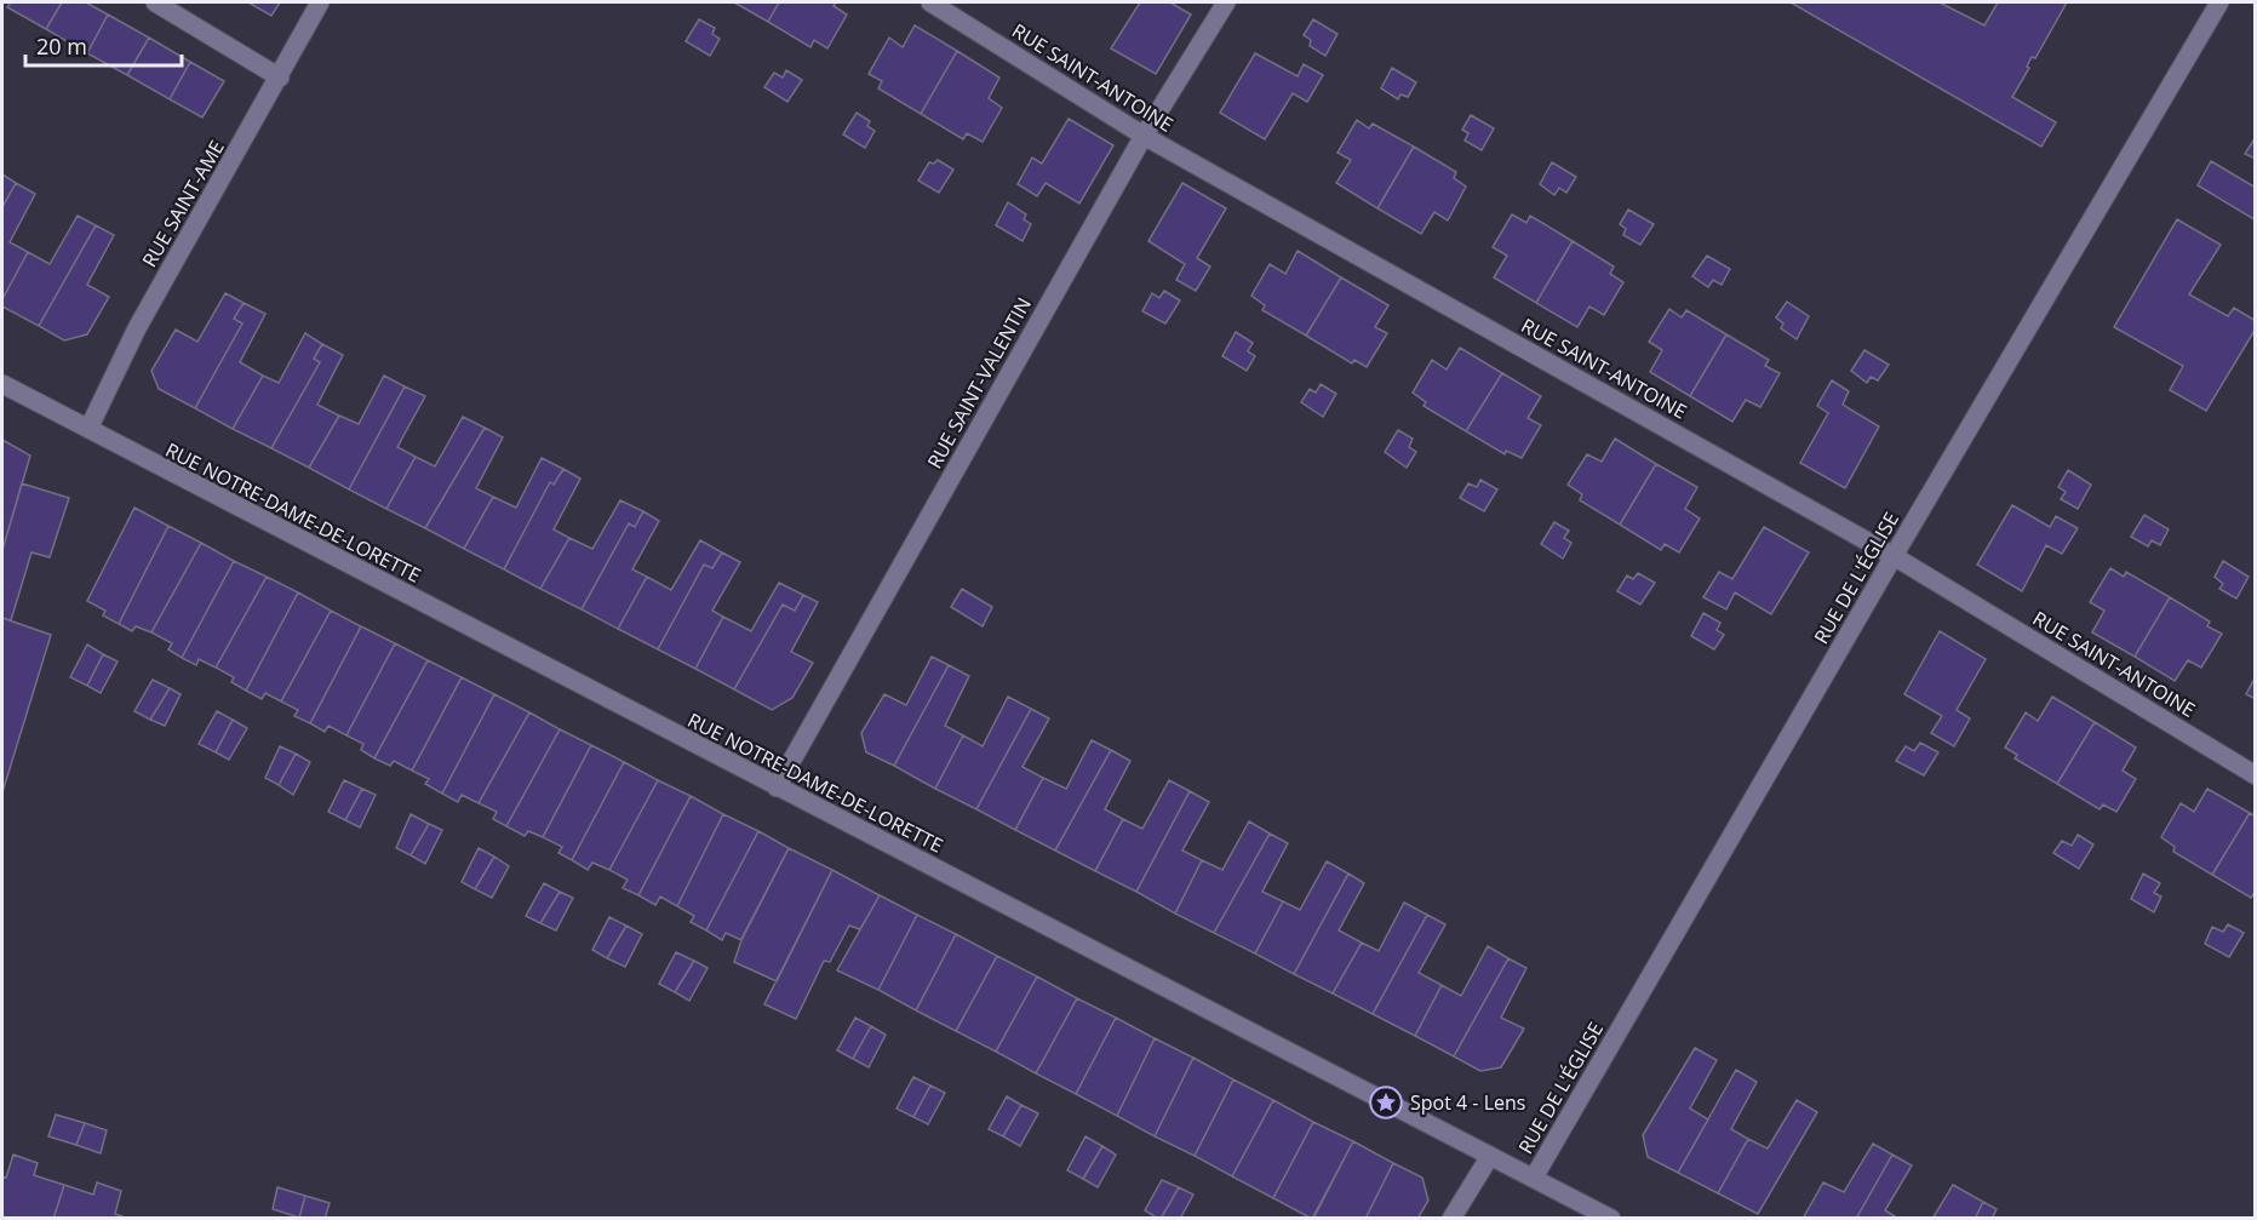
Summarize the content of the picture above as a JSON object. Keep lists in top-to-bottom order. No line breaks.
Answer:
{"streets":{"street":["RUE SAINT-ANTOINE","RUE SAINT-AME","RUE SAINT-VALENTIN","RUE NOTRE-DAME-DE-LORETTE","RUE DE L'ÉGLISE"]},"crossings":[["RUE SAINT-ANTOINE","RUE SAINT-VALENTIN"],["RUE SAINT-ANTOINE","RUE DE L'ÉGLISE"],["RUE SAINT-AME","RUE NOTRE-DAME-DE-LORETTE"],["RUE SAINT-VALENTIN","RUE NOTRE-DAME-DE-LORETTE"],["RUE NOTRE-DAME-DE-LORETTE","RUE DE L'ÉGLISE"]],"places":{"place":["Spot 4 - Lens"]},"scale_bar":"20 m"}
